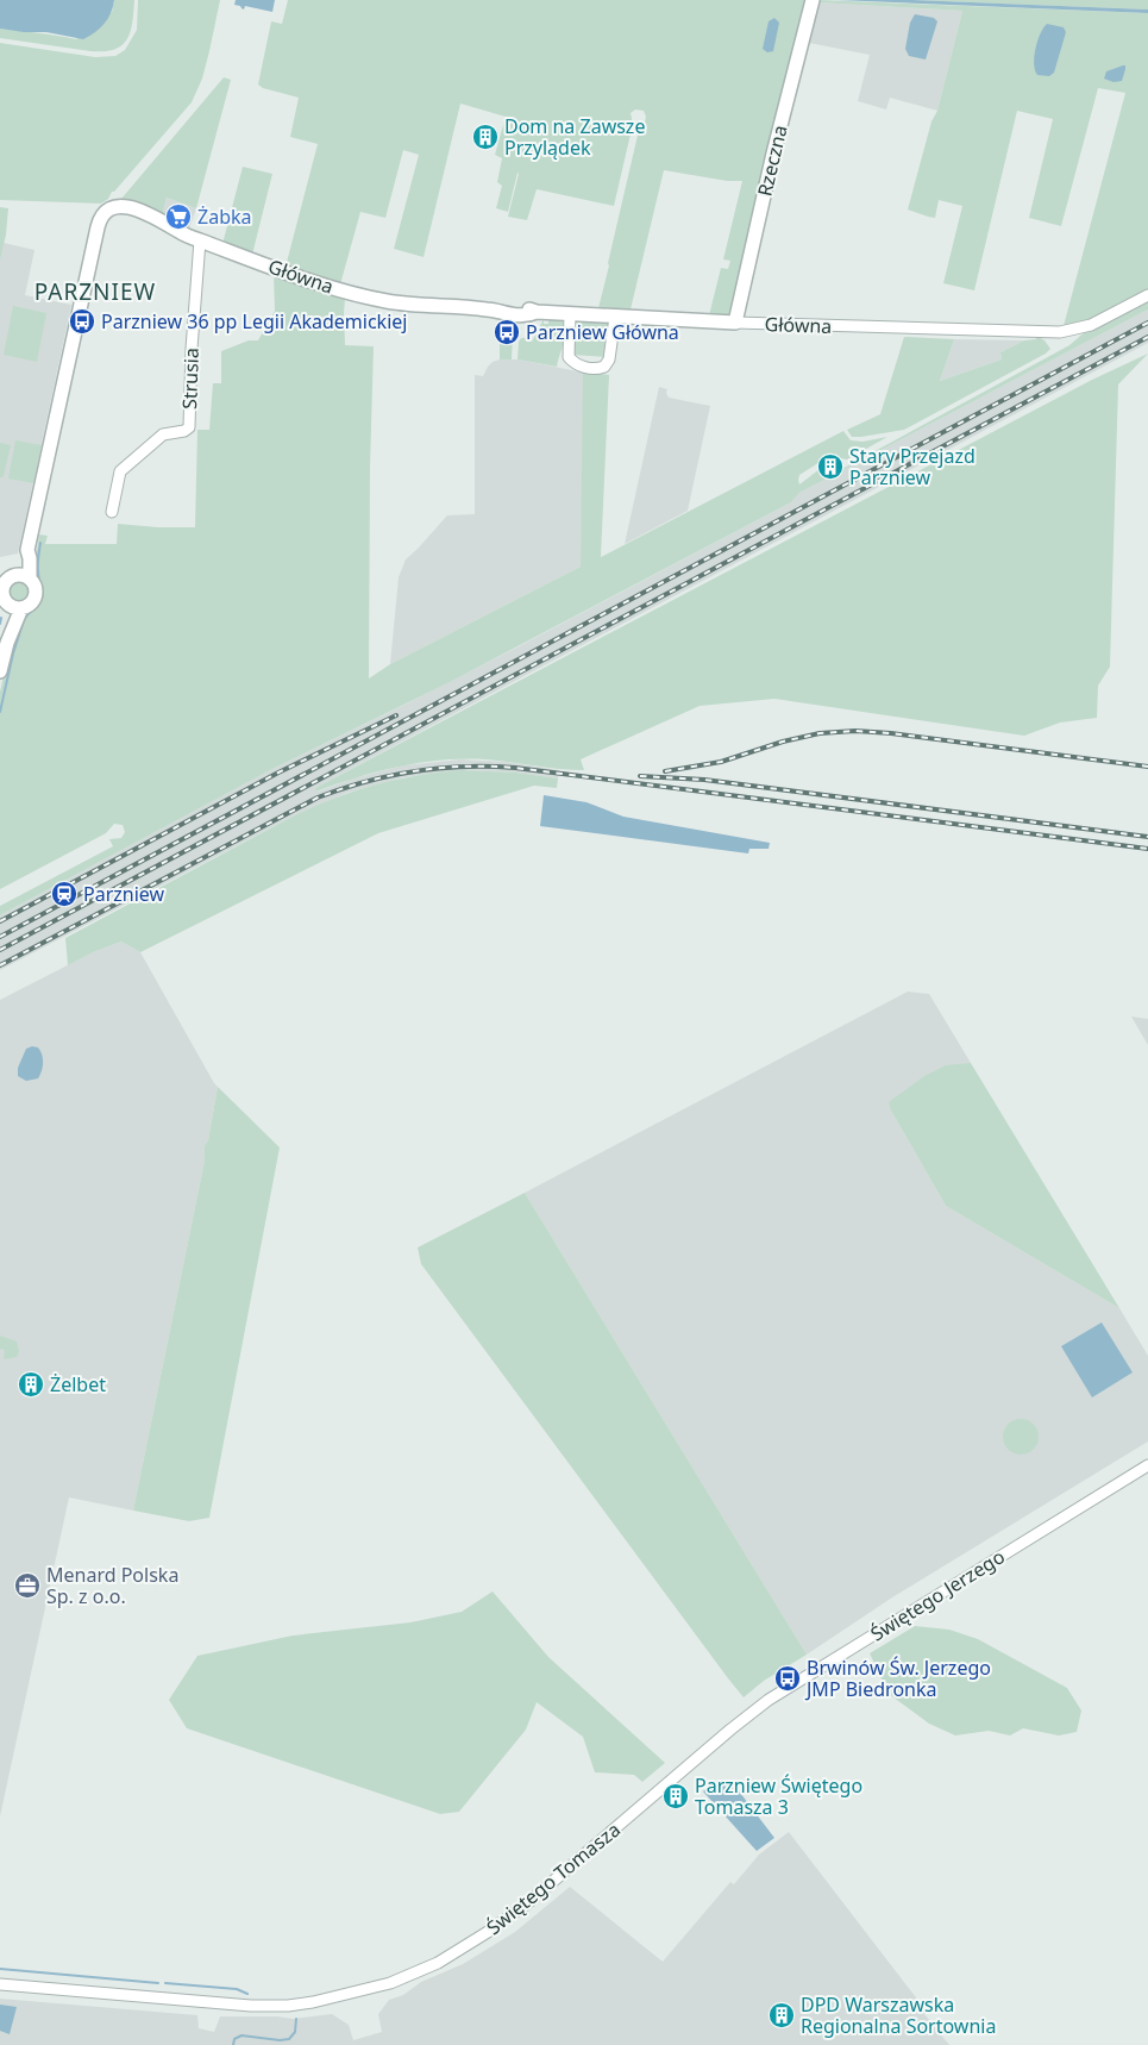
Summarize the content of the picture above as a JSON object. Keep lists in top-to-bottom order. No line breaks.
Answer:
{"streets":{"street":["Rzeczna","Główna","Strusia","Świętego Jerzego","Świętego Tomasza"]},"crossings":[["Rzeczna","Główna"],["Główna","Strusia"],["Świętego Jerzego","Świętego Tomasza"]],"districts":["PARZNIEW"],"places":{"building":["Dom na Zawsze Przylądek","Stary Przejazd Parzniew","Żelbet","Parzniew Świętego Tomasza 3","DPD Warszawska Regionalna Sortownia"],"supermarket":["Żabka"],"bus stop":["Parzniew 36 pp Legii Akademickiej","Parzniew Główna","Brwinów Św. Jerzego JMP Biedronka"],"station":["Parzniew"],"office":["Menard Polska Sp. z o.o."]}}
